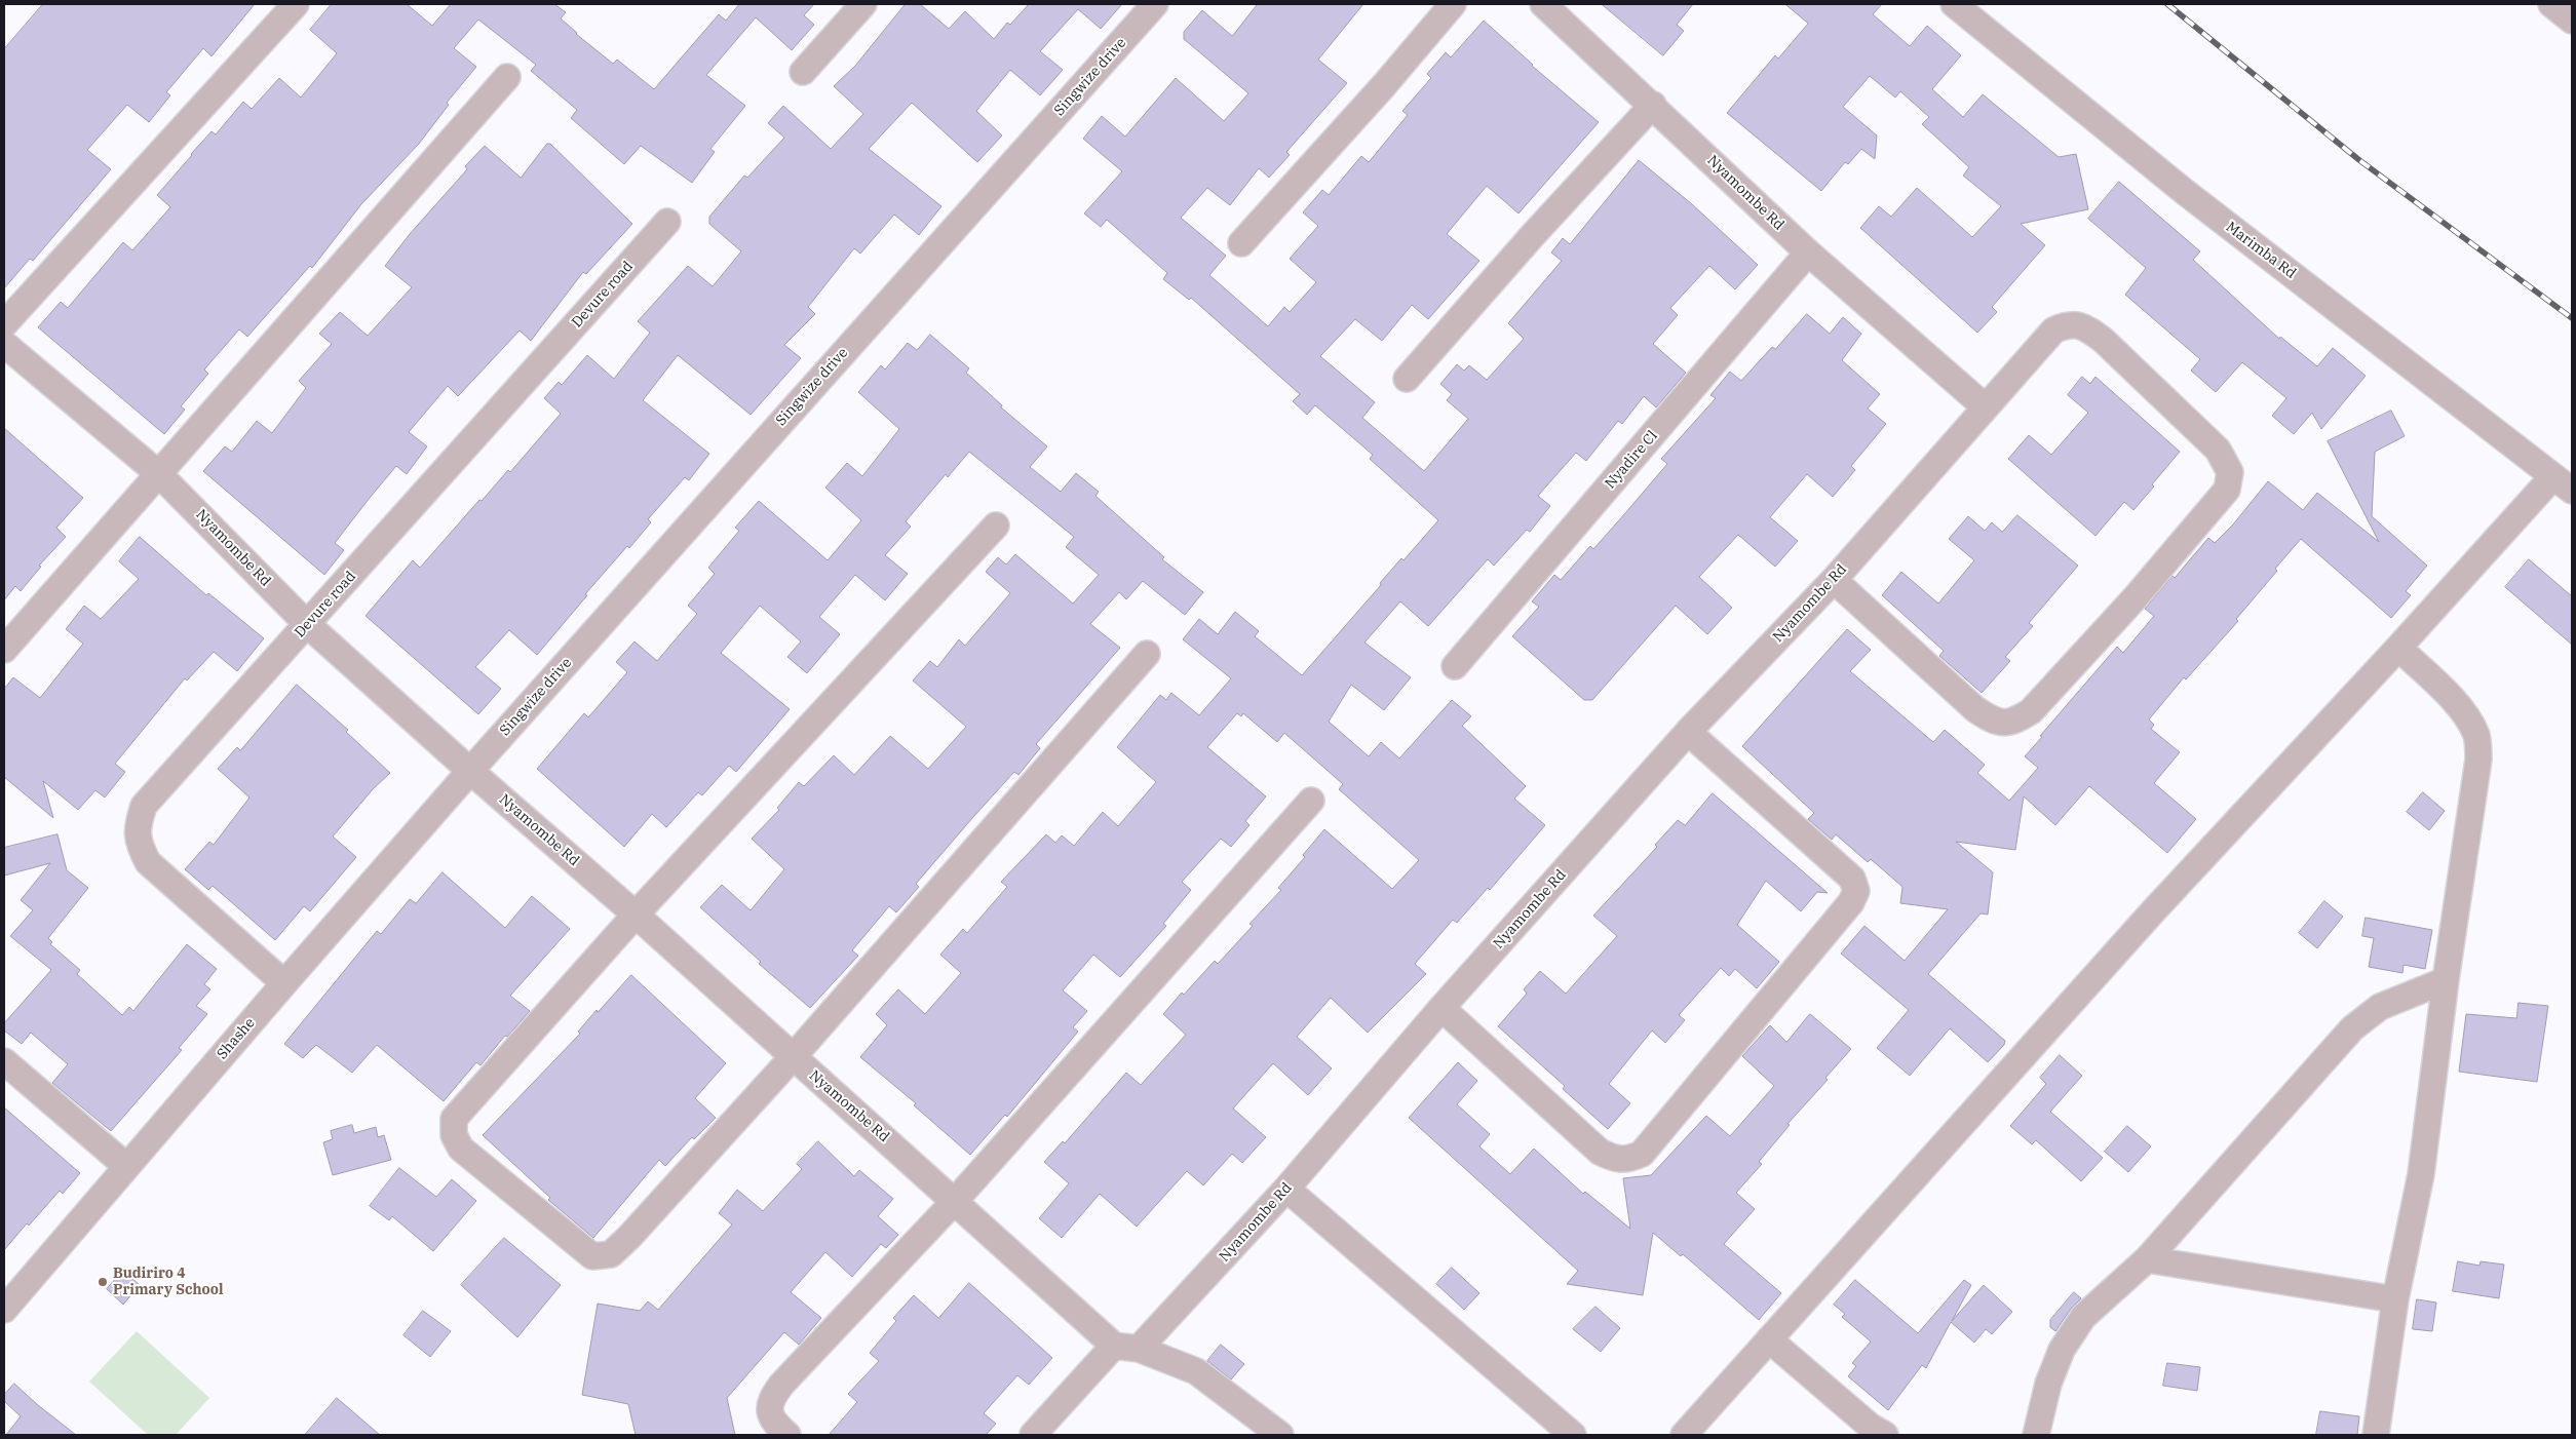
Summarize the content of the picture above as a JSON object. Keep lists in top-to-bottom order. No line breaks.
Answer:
{"streets":{"street":["Singwize drive","Nyamombe Rd","Marimba Rd","Devure road","Nyadire Cl","Shashe"]},"crossings":[["Singwize drive","Nyamombe Rd"],["Singwize drive","Shashe"],["Nyamombe Rd","Devure road"],["Nyamombe Rd","Nyadire Cl"],["Nyamombe Rd","Shashe"],["Devure road","Shashe"]],"places":["Budiriro 4 Primary School"]}
